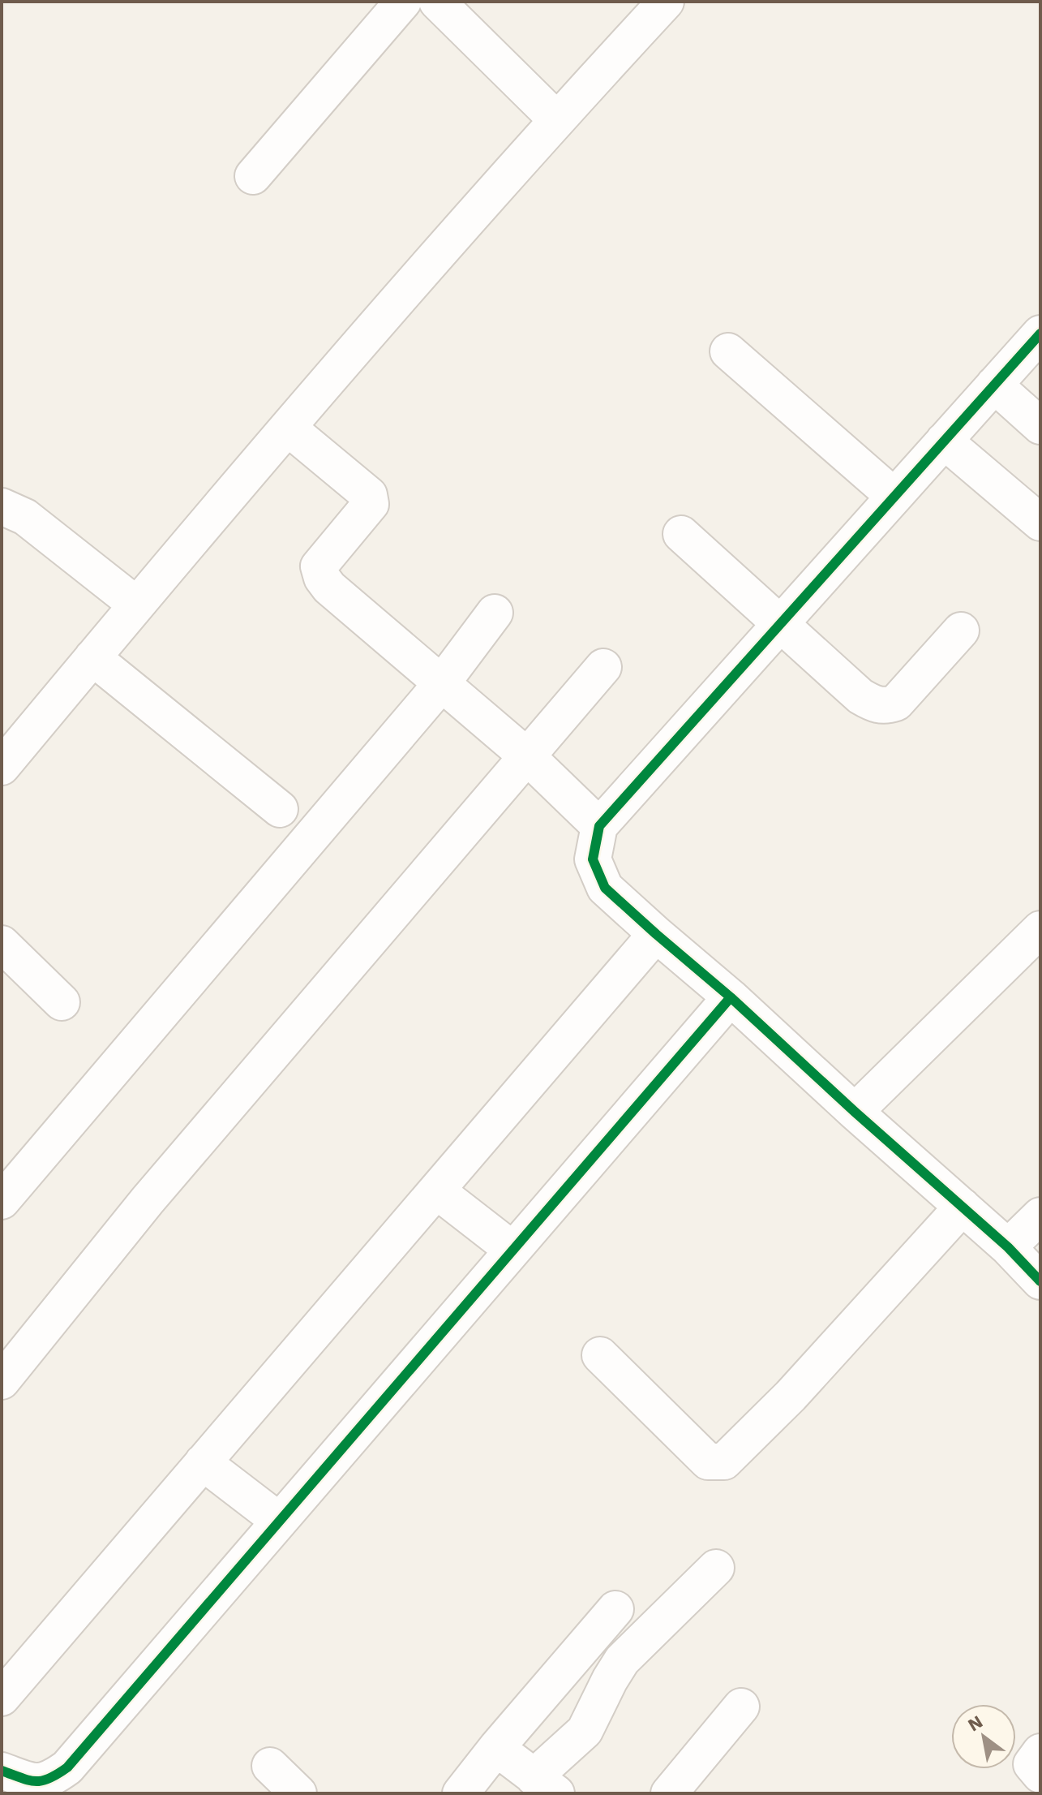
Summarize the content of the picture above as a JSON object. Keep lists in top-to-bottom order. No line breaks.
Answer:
{"north":"top left"}
